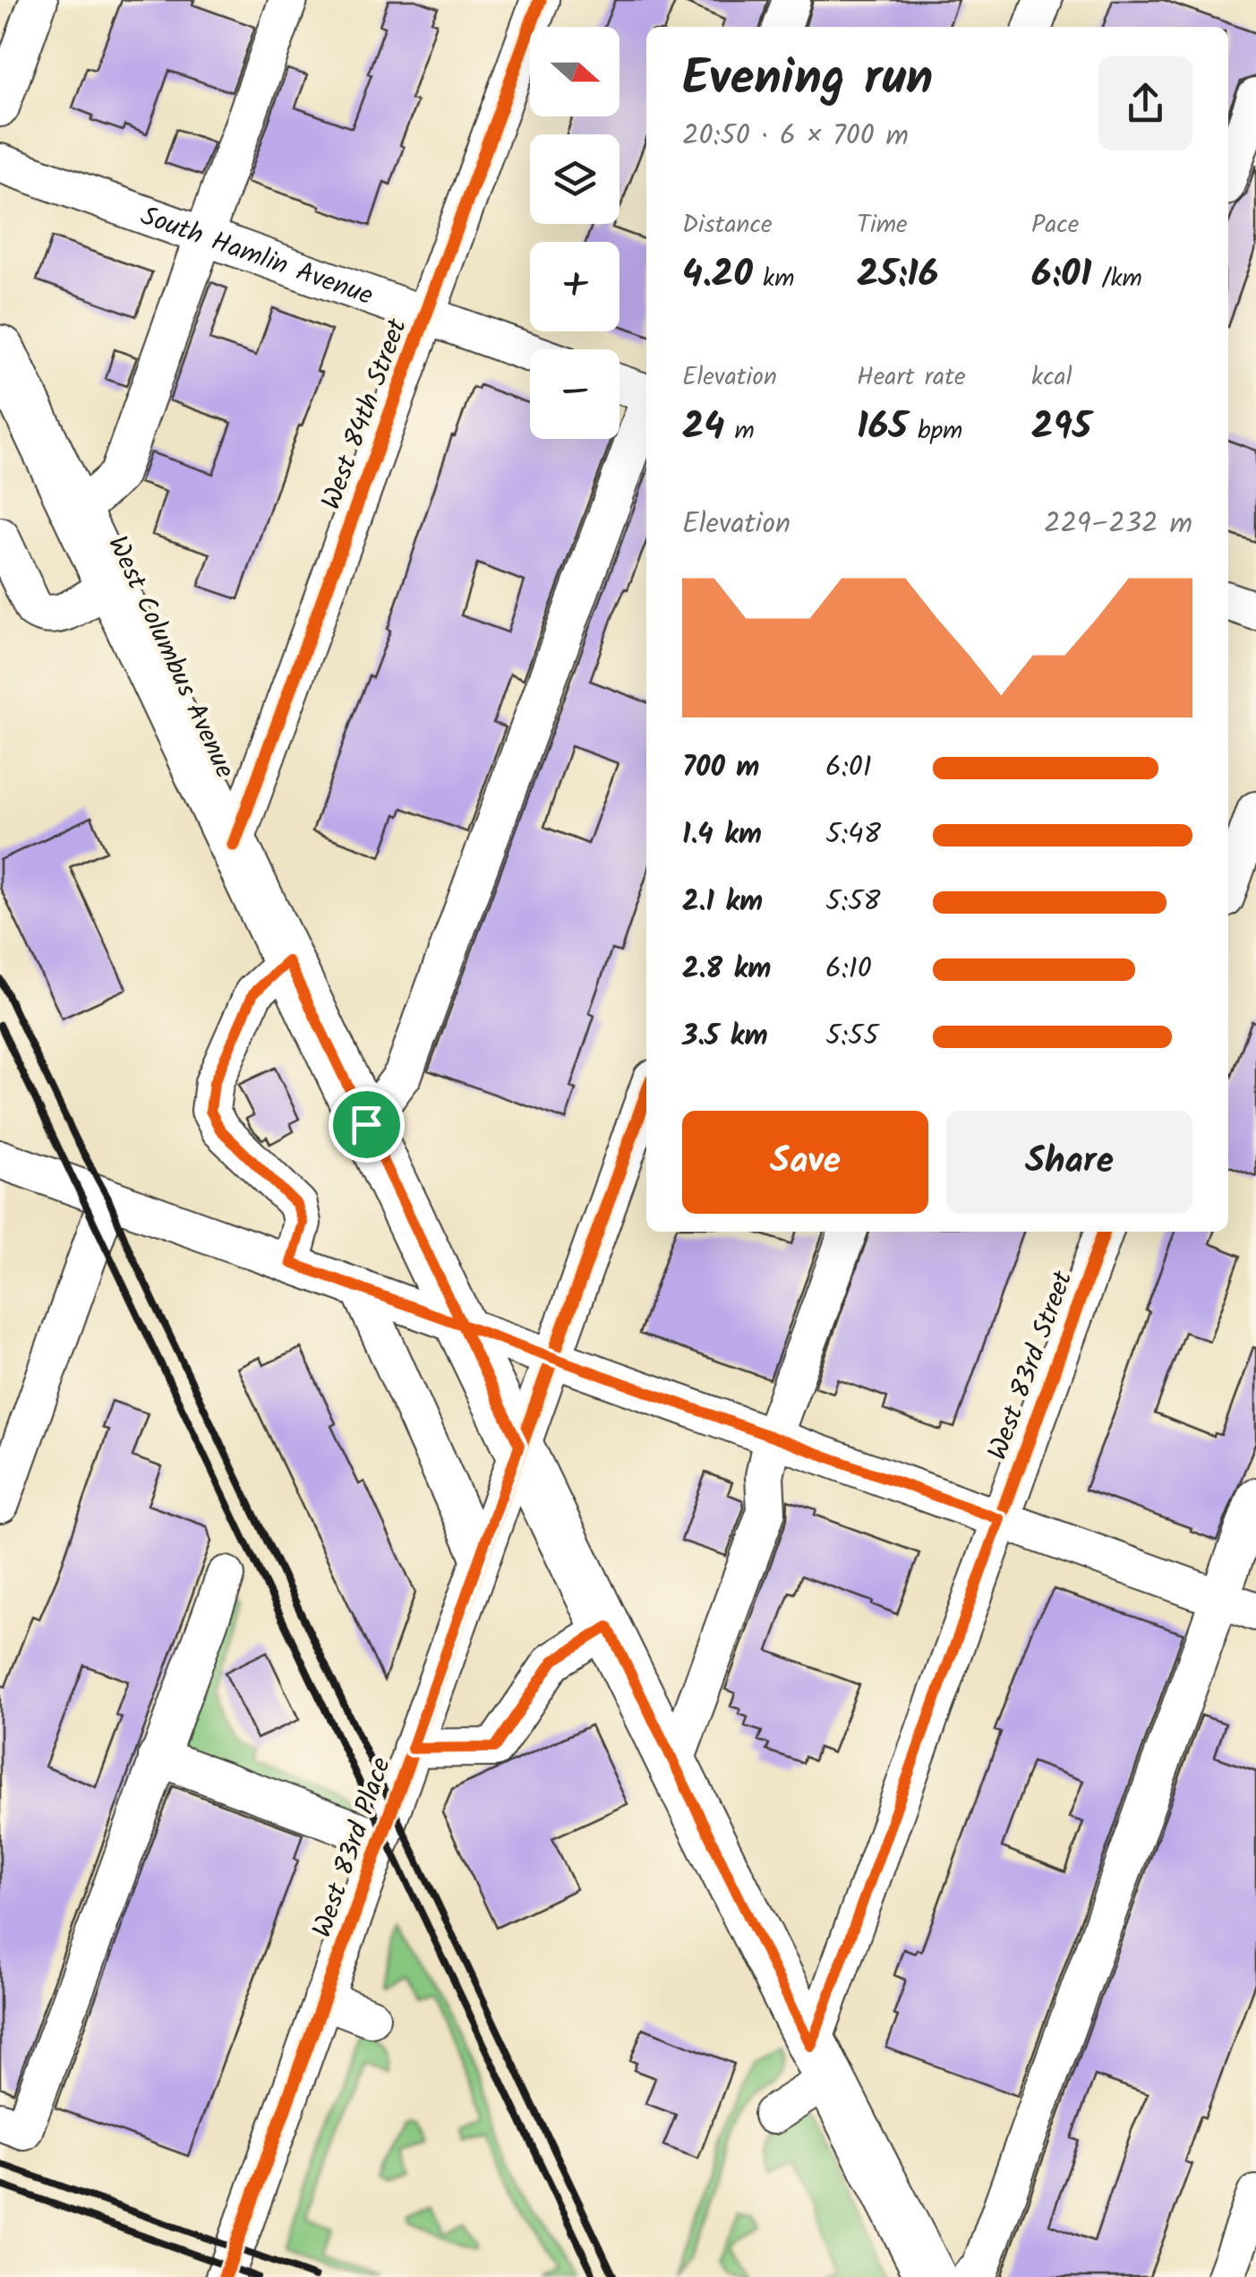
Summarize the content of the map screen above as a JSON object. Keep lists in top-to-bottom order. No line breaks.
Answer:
{"streets":{"main road":["West Columbus Avenue"],"street":["South Hamlin Avenue","West 84th Street","West 83rd Street","West 83rd Place"]},"crossings":[["South Hamlin Avenue","West 84th Street"],["West 84th Street","West Columbus Avenue"],["West Columbus Avenue","West 83rd Street"],["West Columbus Avenue","West 83rd Place"]],"north":"right","page":{"map_buttons":["+","−"],"heading":["Evening run","20:50 · 6 × 700 m"],"stats":[["Distance","4.20 km"],["Time","25:16"],["Pace","6:01 /km"],["Elevation","24 m"],["Heart rate","165 bpm"],["kcal","295"]],"chart":["Elevation","229–232 m"],"list":[{"name":"700 m","note":"6:01"},{"name":"1.4 km","note":"5:48"},{"name":"2.1 km","note":"5:58"},{"name":"2.8 km","note":"6:10"},{"name":"3.5 km","note":"5:55"}],"buttons":["Save","Share"]}}
